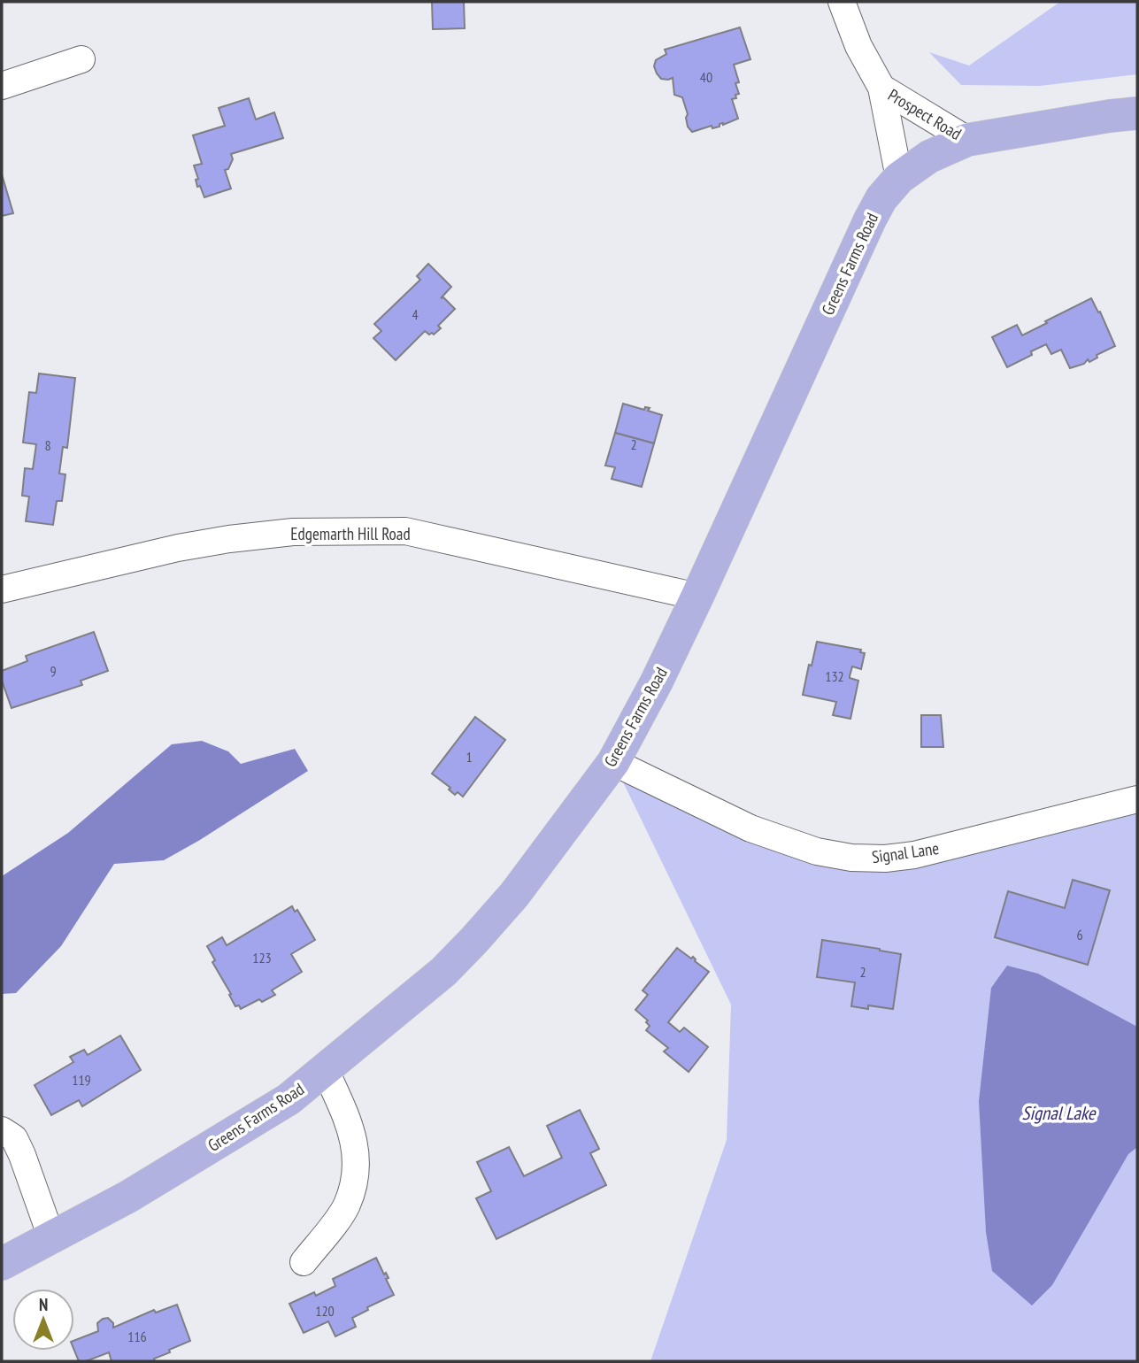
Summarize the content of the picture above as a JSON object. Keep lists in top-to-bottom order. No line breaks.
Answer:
{"streets":{"main road":["Greens Farms Road"],"street":["Prospect Road","Edgemarth Hill Road","Signal Lane"]},"crossings":[["Prospect Road","Greens Farms Road"],["Greens Farms Road","Edgemarth Hill Road"],["Greens Farms Road","Signal Lane"]],"water":["Signal Lake"],"house_numbers":["40","4","2","8","9","132","1","6","123","2","119","120","116"],"north":"top"}
